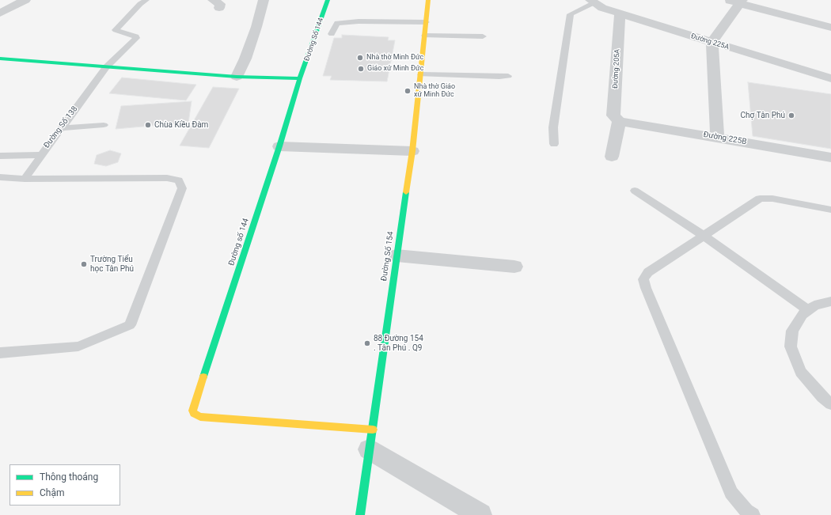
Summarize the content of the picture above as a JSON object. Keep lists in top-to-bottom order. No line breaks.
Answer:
{"streets":{"street":["Đường Số 144","Đường 225A","Đường 205A","Đường 225B","Đường số 144","Đường Số 154"],"lane":["Đường Số 138"]},"crossings":[["Đường Số 144","Đường số 144"],["Đường 225A","Đường 205A"],["Đường 205A","Đường 225B"],["Đường số 144","Đường Số 154"]],"places":["Nhà thờ Minh Đức","Giáo xứ Minh Đức","Nhà thờ Giáo xứ Minh Đức","Chợ Tân Phú","Chùa Kiều Đàm","Trường Tiểu học Tân Phú","88 Đường 154 . Tân Phú . Q9"],"legend":["Thông thoáng","Chậm"]}
